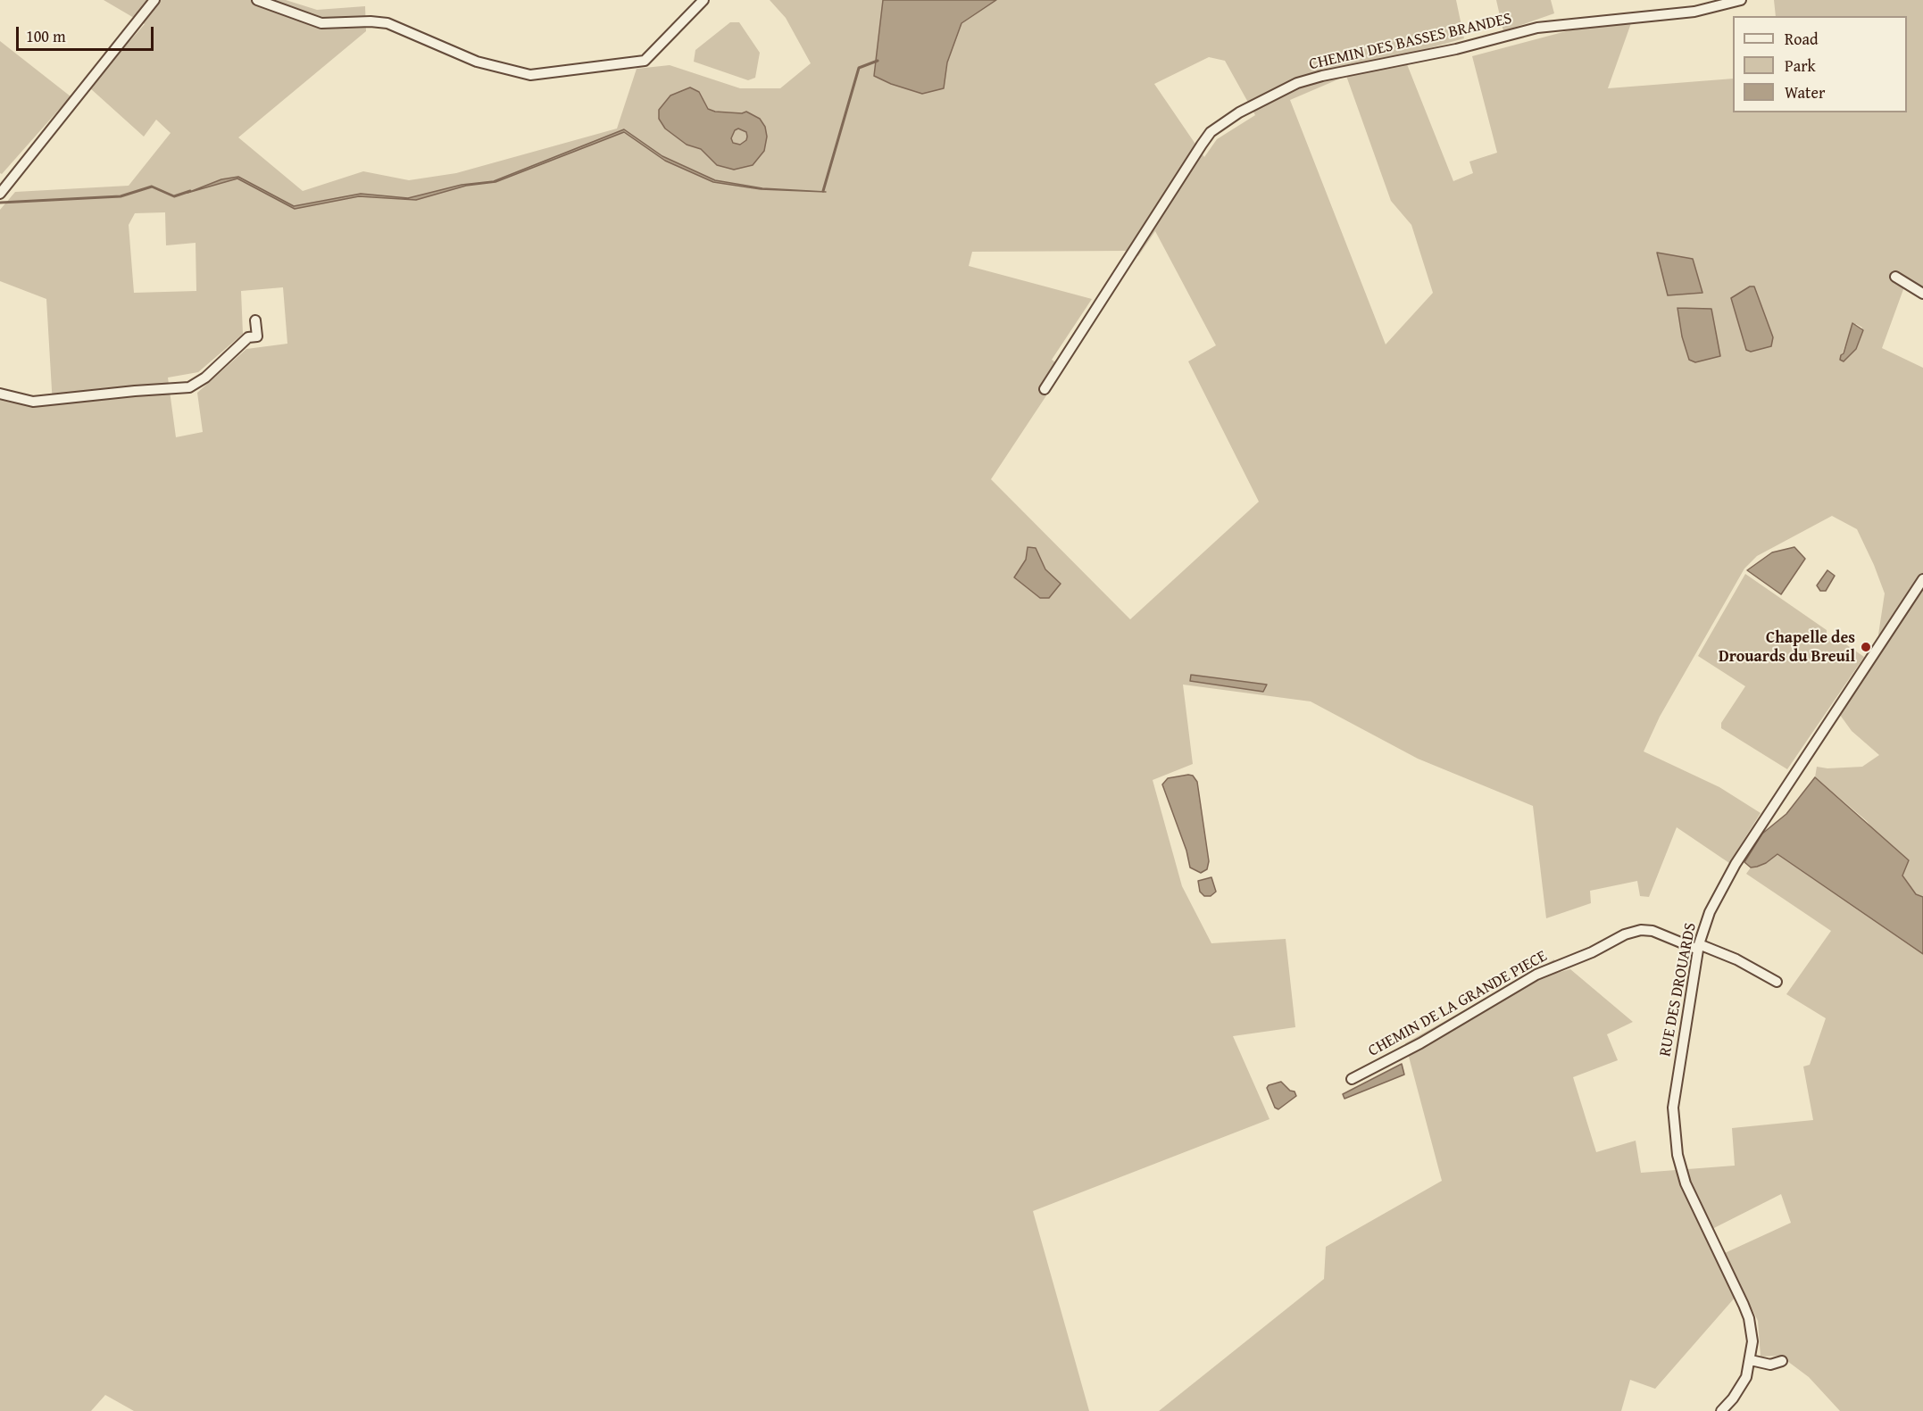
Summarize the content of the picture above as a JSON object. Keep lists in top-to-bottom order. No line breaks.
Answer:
{"streets":{"street":["CHEMIN DES BASSES BRANDES","RUE DES DROUARDS","CHEMIN DE LA GRANDE PIECE"]},"crossings":[["RUE DES DROUARDS","CHEMIN DE LA GRANDE PIECE"]],"places":["Chapelle des Drouards du Breuil"],"legend":["Road","Park","Water"],"scale_bar":"100 m"}
